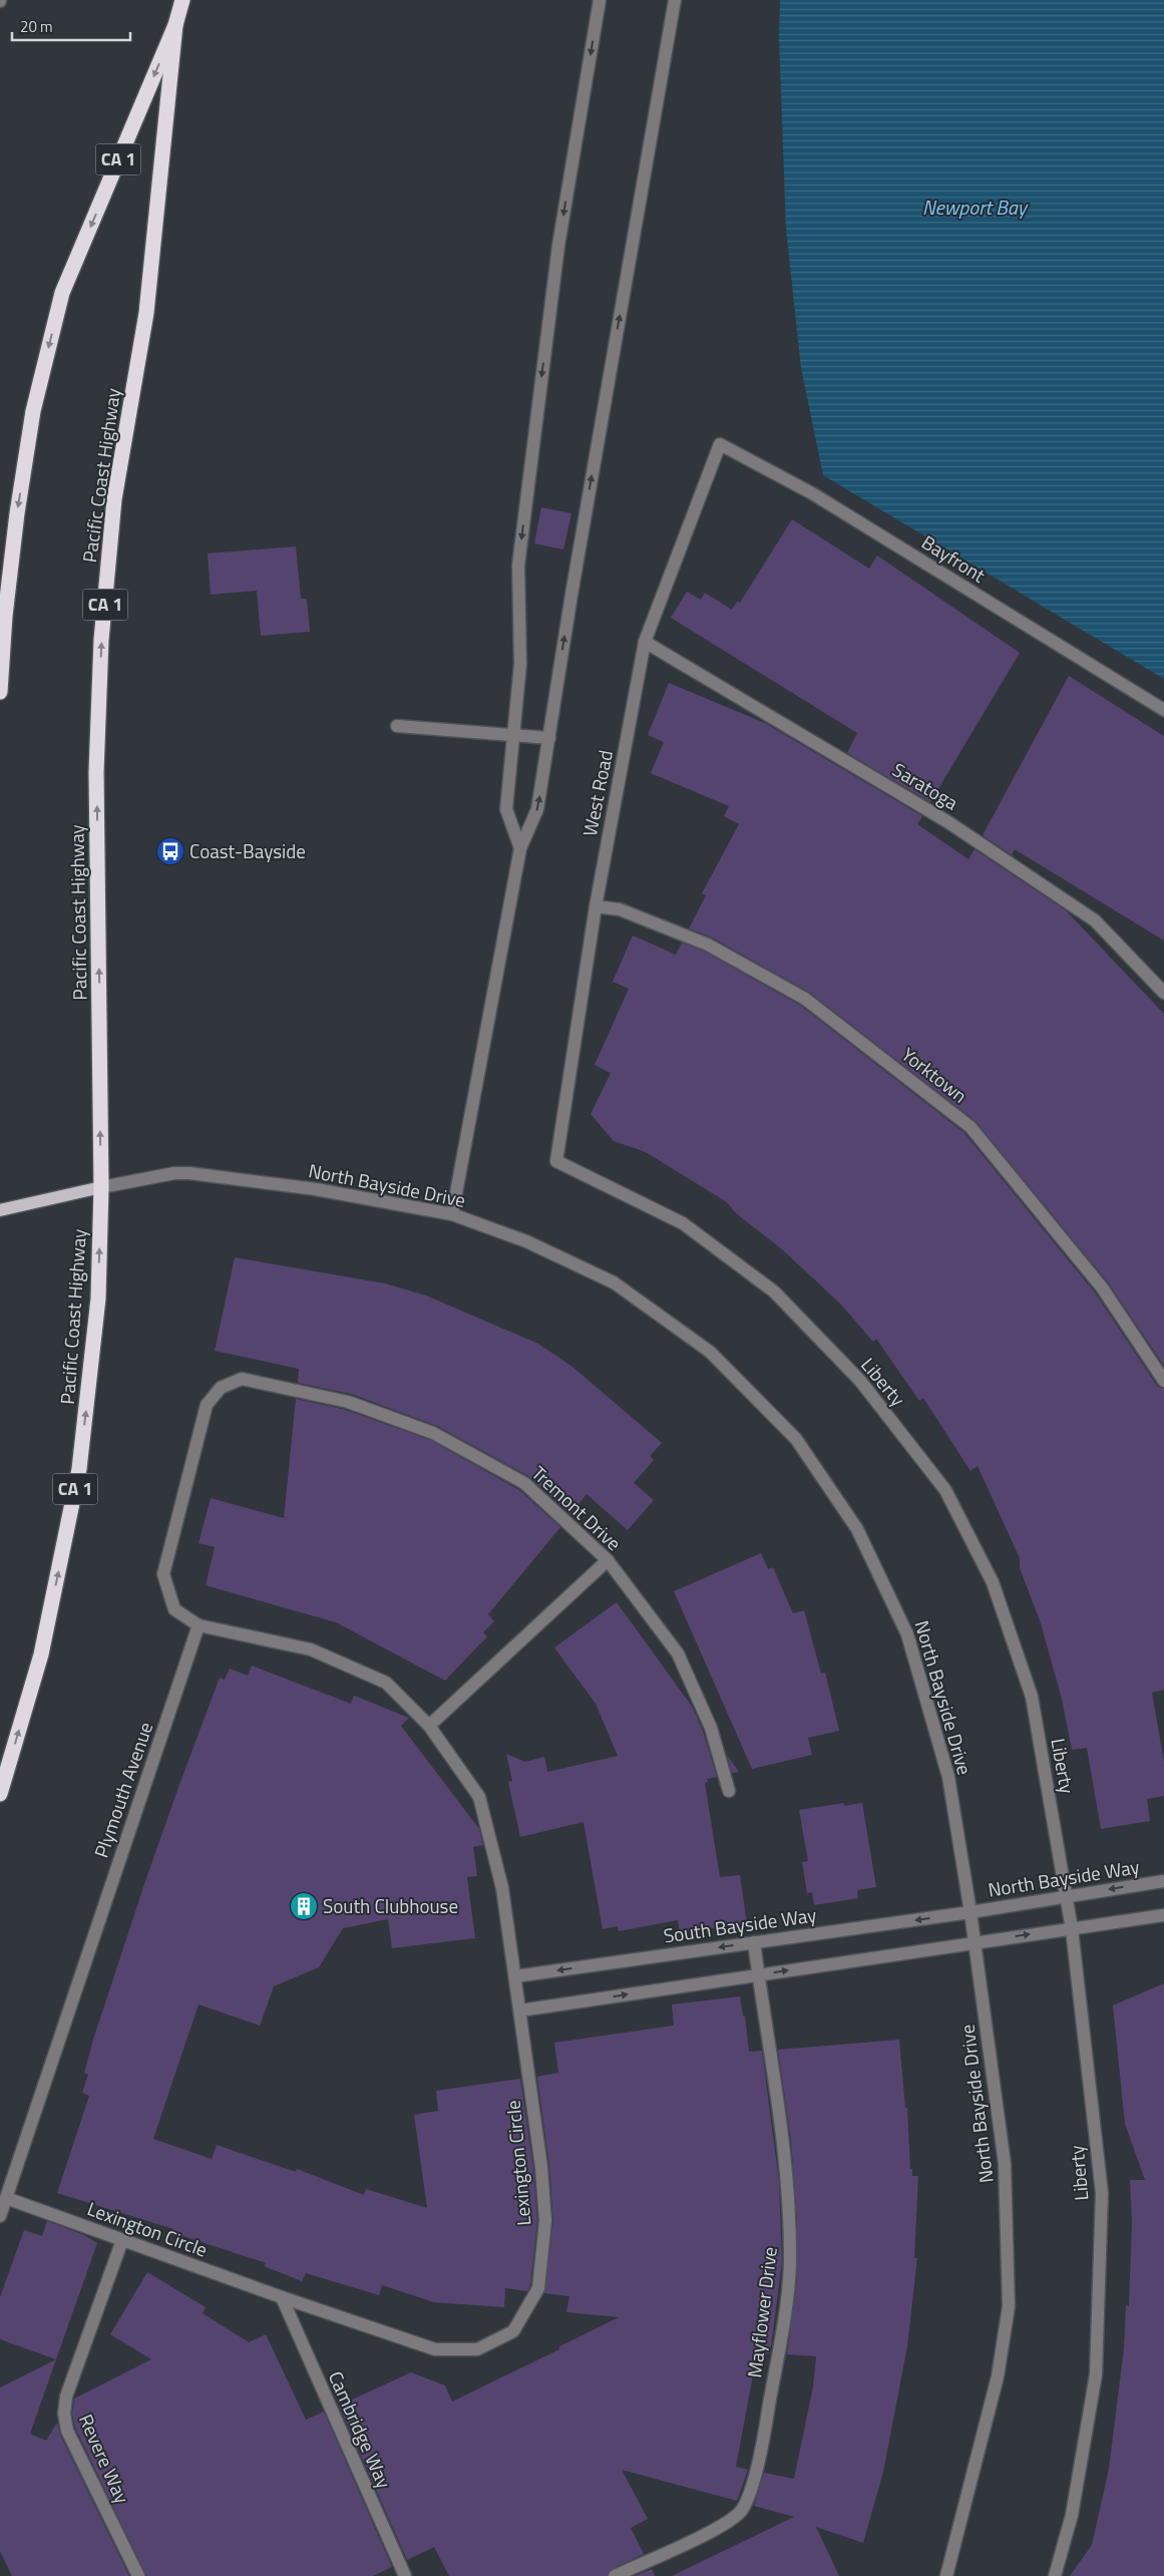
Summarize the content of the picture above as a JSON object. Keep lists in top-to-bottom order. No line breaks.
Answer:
{"streets":{"highway":["CA 1","Pacific Coast Highway"],"street":["Bayfront","Saratoga","West Road","Yorktown","North Bayside Drive","Liberty","Tremont Drive","Plymouth Avenue","North Bayside Way","South Bayside Way","Lexington Circle","Mayflower Drive","Cambridge Way","Revere Way"]},"crossings":[["Pacific Coast Highway","North Bayside Drive"],["Bayfront","West Road"],["Saratoga","West Road"],["West Road","Yorktown"],["West Road","Liberty"],["North Bayside Drive","North Bayside Way"],["North Bayside Drive","South Bayside Way"],["Liberty","North Bayside Way"],["Tremont Drive","Plymouth Avenue"],["Tremont Drive","Lexington Circle"],["Plymouth Avenue","Lexington Circle"],["North Bayside Way","South Bayside Way"],["South Bayside Way","Lexington Circle"],["South Bayside Way","Mayflower Drive"],["Lexington Circle","Cambridge Way"],["Lexington Circle","Revere Way"]],"water":["Newport Bay"],"places":{"bus stop":["Coast-Bayside"],"building":["South Clubhouse"]},"scale_bar":"20 m"}
